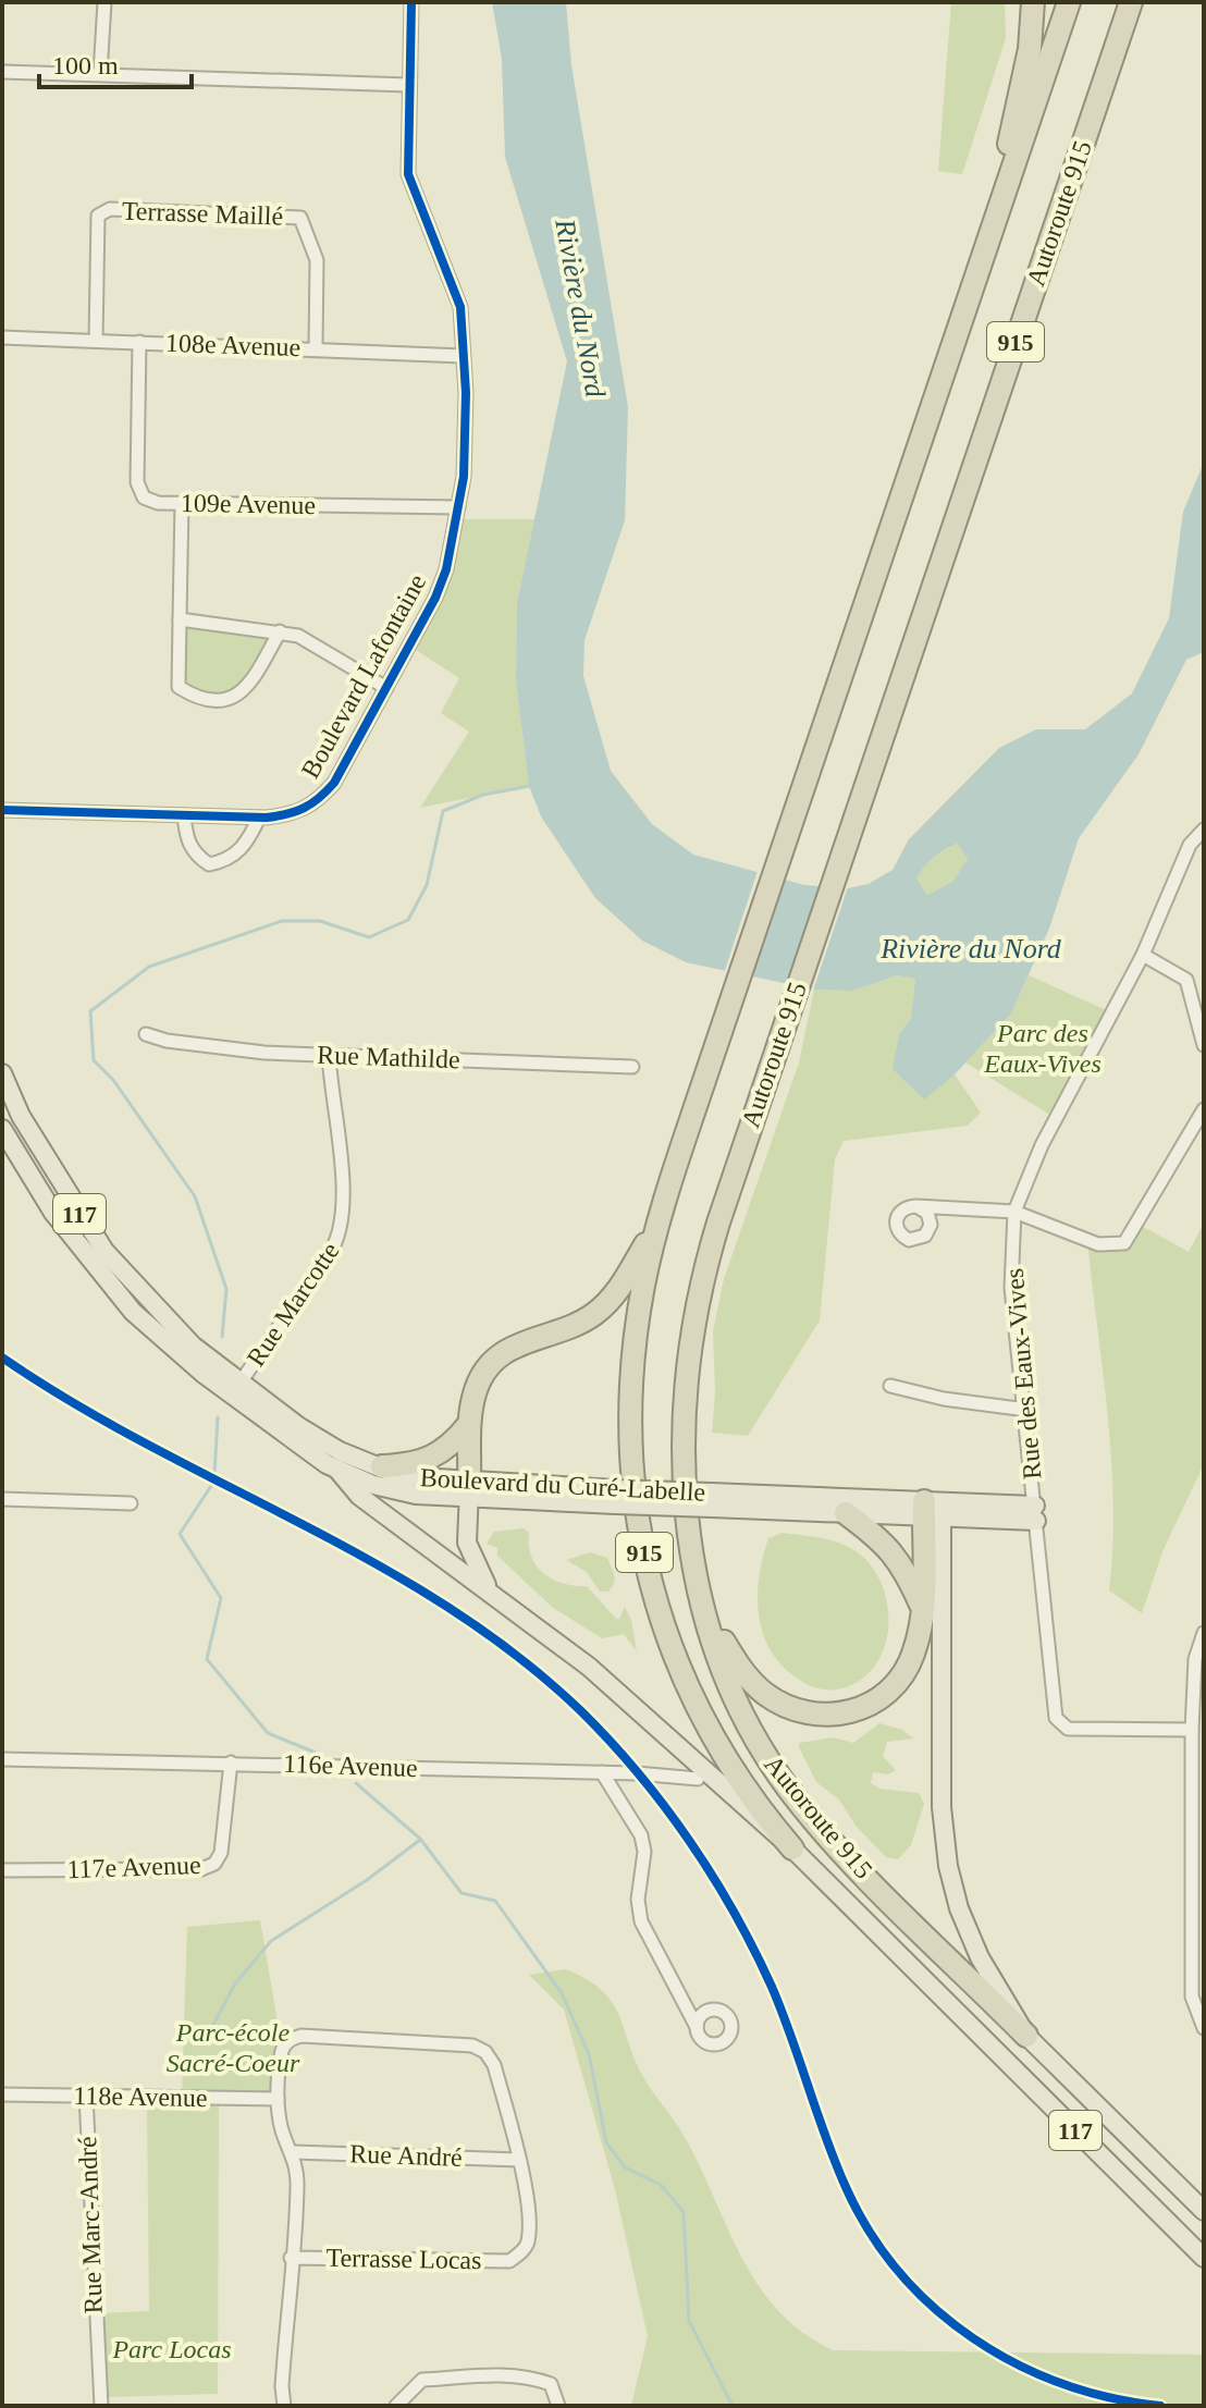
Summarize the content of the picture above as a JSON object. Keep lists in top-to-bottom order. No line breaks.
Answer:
{"streets":{"highway":["Autoroute 915","915"],"main road":["117","Boulevard du Curé-Labelle"],"street":["Terrasse Maillé","108e Avenue","109e Avenue","Boulevard Lafontaine","Rue Mathilde","Rue Marcotte","Rue des Eaux-Vives","116e Avenue","117e Avenue","118e Avenue","Rue André","Rue Marc-André","Terrasse Locas"]},"crossings":[["Terrasse Maillé","108e Avenue"],["Autoroute 915","117"],["108e Avenue","109e Avenue"],["108e Avenue","Boulevard Lafontaine"],["109e Avenue","Boulevard Lafontaine"],["Rue Mathilde","Rue Marcotte"],["Rue Marcotte","Boulevard du Curé-Labelle"],["116e Avenue","117e Avenue"],["118e Avenue","Rue Marc-André"],["118e Avenue","Terrasse Locas"],["Rue André","Terrasse Locas"]],"water":["Rivière du Nord"],"parks":["Parc des Eaux-Vives","Parc-école Sacré-Coeur","Parc Locas"],"scale_bar":"100 m"}
